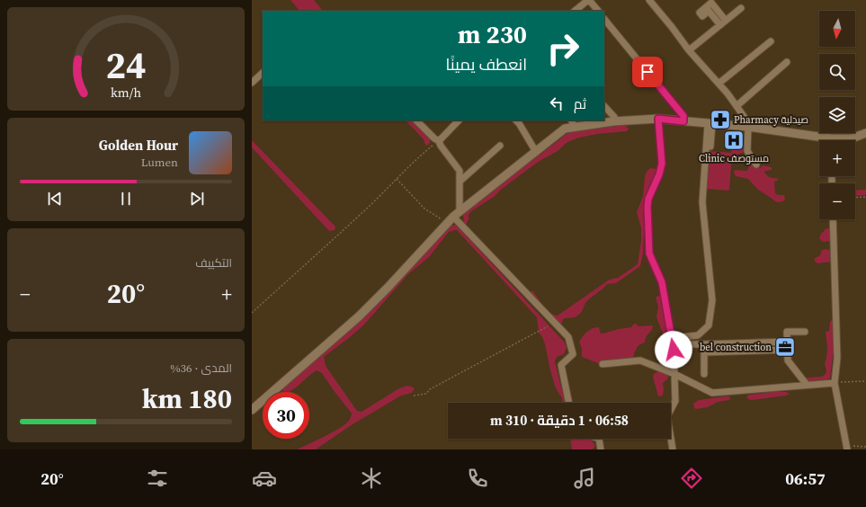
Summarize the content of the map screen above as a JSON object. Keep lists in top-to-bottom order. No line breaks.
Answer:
{"places":{"pharmacy":["Pharmacy صيدلية"],"hospital":["Clinic مستوصف"],"office":["bel construction"]},"north":"bottom","page":{"map_buttons":["+","−"],"turn":["230 m","انعطف يمينًا"],"then":"ثم","song":["Golden Hour","Lumen"],"tile":["التكييف",["المدى · 36%","180 km"]],"heat":["−","20°","+"],"limit":"30","trip":"06:58 · 1 دقيقة · 310 m","tabs":["06:57","20°"],"gauge":["24","km/h"]}}
